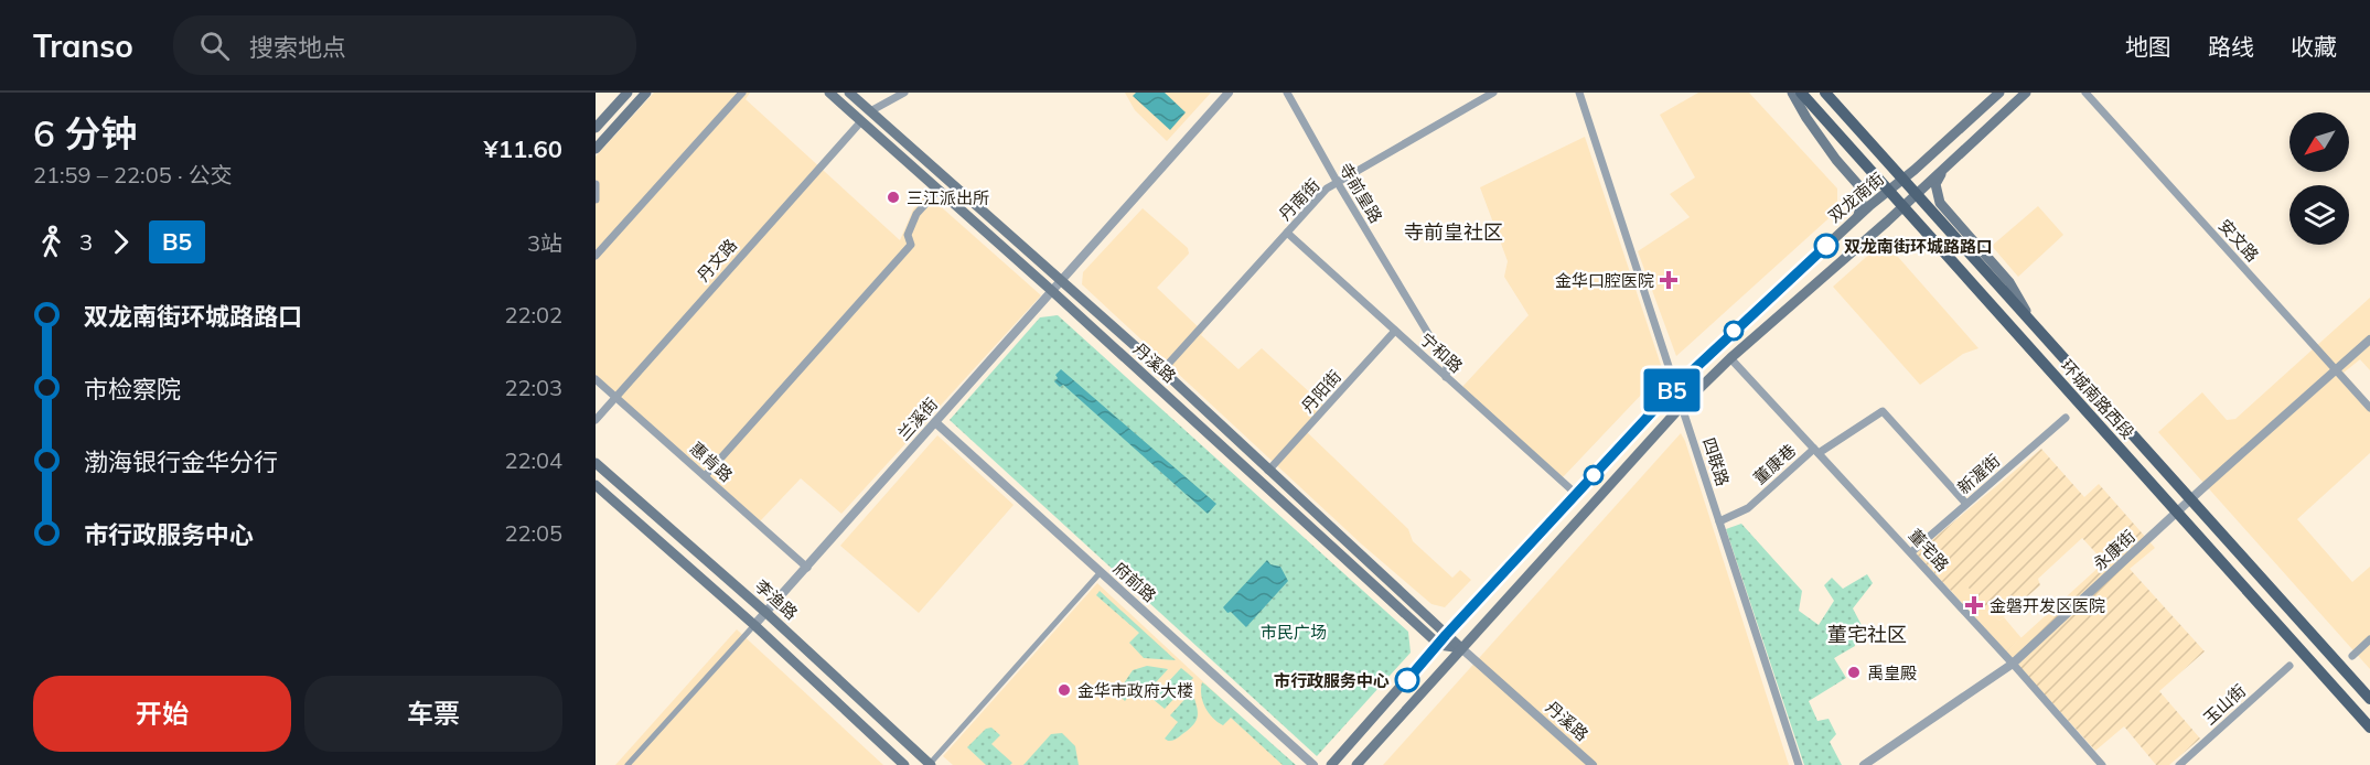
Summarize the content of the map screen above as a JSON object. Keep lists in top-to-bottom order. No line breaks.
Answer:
{"streets":{"main road":["双龙南街","丹溪路","环城南路西段","李渔路"],"street":["寺前皇路","丹南街","安文路","丹文路","宁和路","丹阳街","兰溪街","惠肯路","四联路","董康巷","新渥街","董宅路","永康街","府前路","玉山街"]},"crossings":[["寺前皇路","丹南街"],["寺前皇路","宁和路"],["双龙南街","宁和路"],["双龙南街","丹溪路"],["双龙南街","环城南路西段"],["双龙南街","四联路"],["丹南街","宁和路"],["丹南街","丹溪路"],["安文路","永康街"],["丹文路","丹溪路"],["丹文路","惠肯路"],["宁和路","丹阳街"],["丹溪路","丹阳街"],["丹溪路","兰溪街"],["环城南路西段","永康街"],["兰溪街","惠肯路"],["兰溪街","府前路"],["兰溪街","李渔路"],["四联路","董康巷"],["董康巷","新渥街"],["董康巷","董宅路"],["新渥街","董宅路"],["董宅路","永康街"]],"districts":["寺前皇社区","董宅社区"],"parks":["市民广场"],"places":{"other":["三江派出所","双龙南街环城路路口","禹皇殿","市行政服务中心","金华市政府大楼"],"health":["金华口腔医院","金磐开发区医院"]},"lines":["bus line B5"],"north":"bottom left","page":{"header":"Transo","search":"搜索地点","nav":["地图","路线","收藏"],"heading":["6 分钟","21:59 – 22:05 · 公交","¥11.60"],"on_map":"B5","legs":["3","B5","3站"],"list":[{"name":"双龙南街环城路路口","value":"22:02"},{"name":"市检察院","value":"22:03"},{"name":"渤海银行金华分行","value":"22:04"},{"name":"市行政服务中心","value":"22:05"}],"buttons":["开始","车票"]}}
